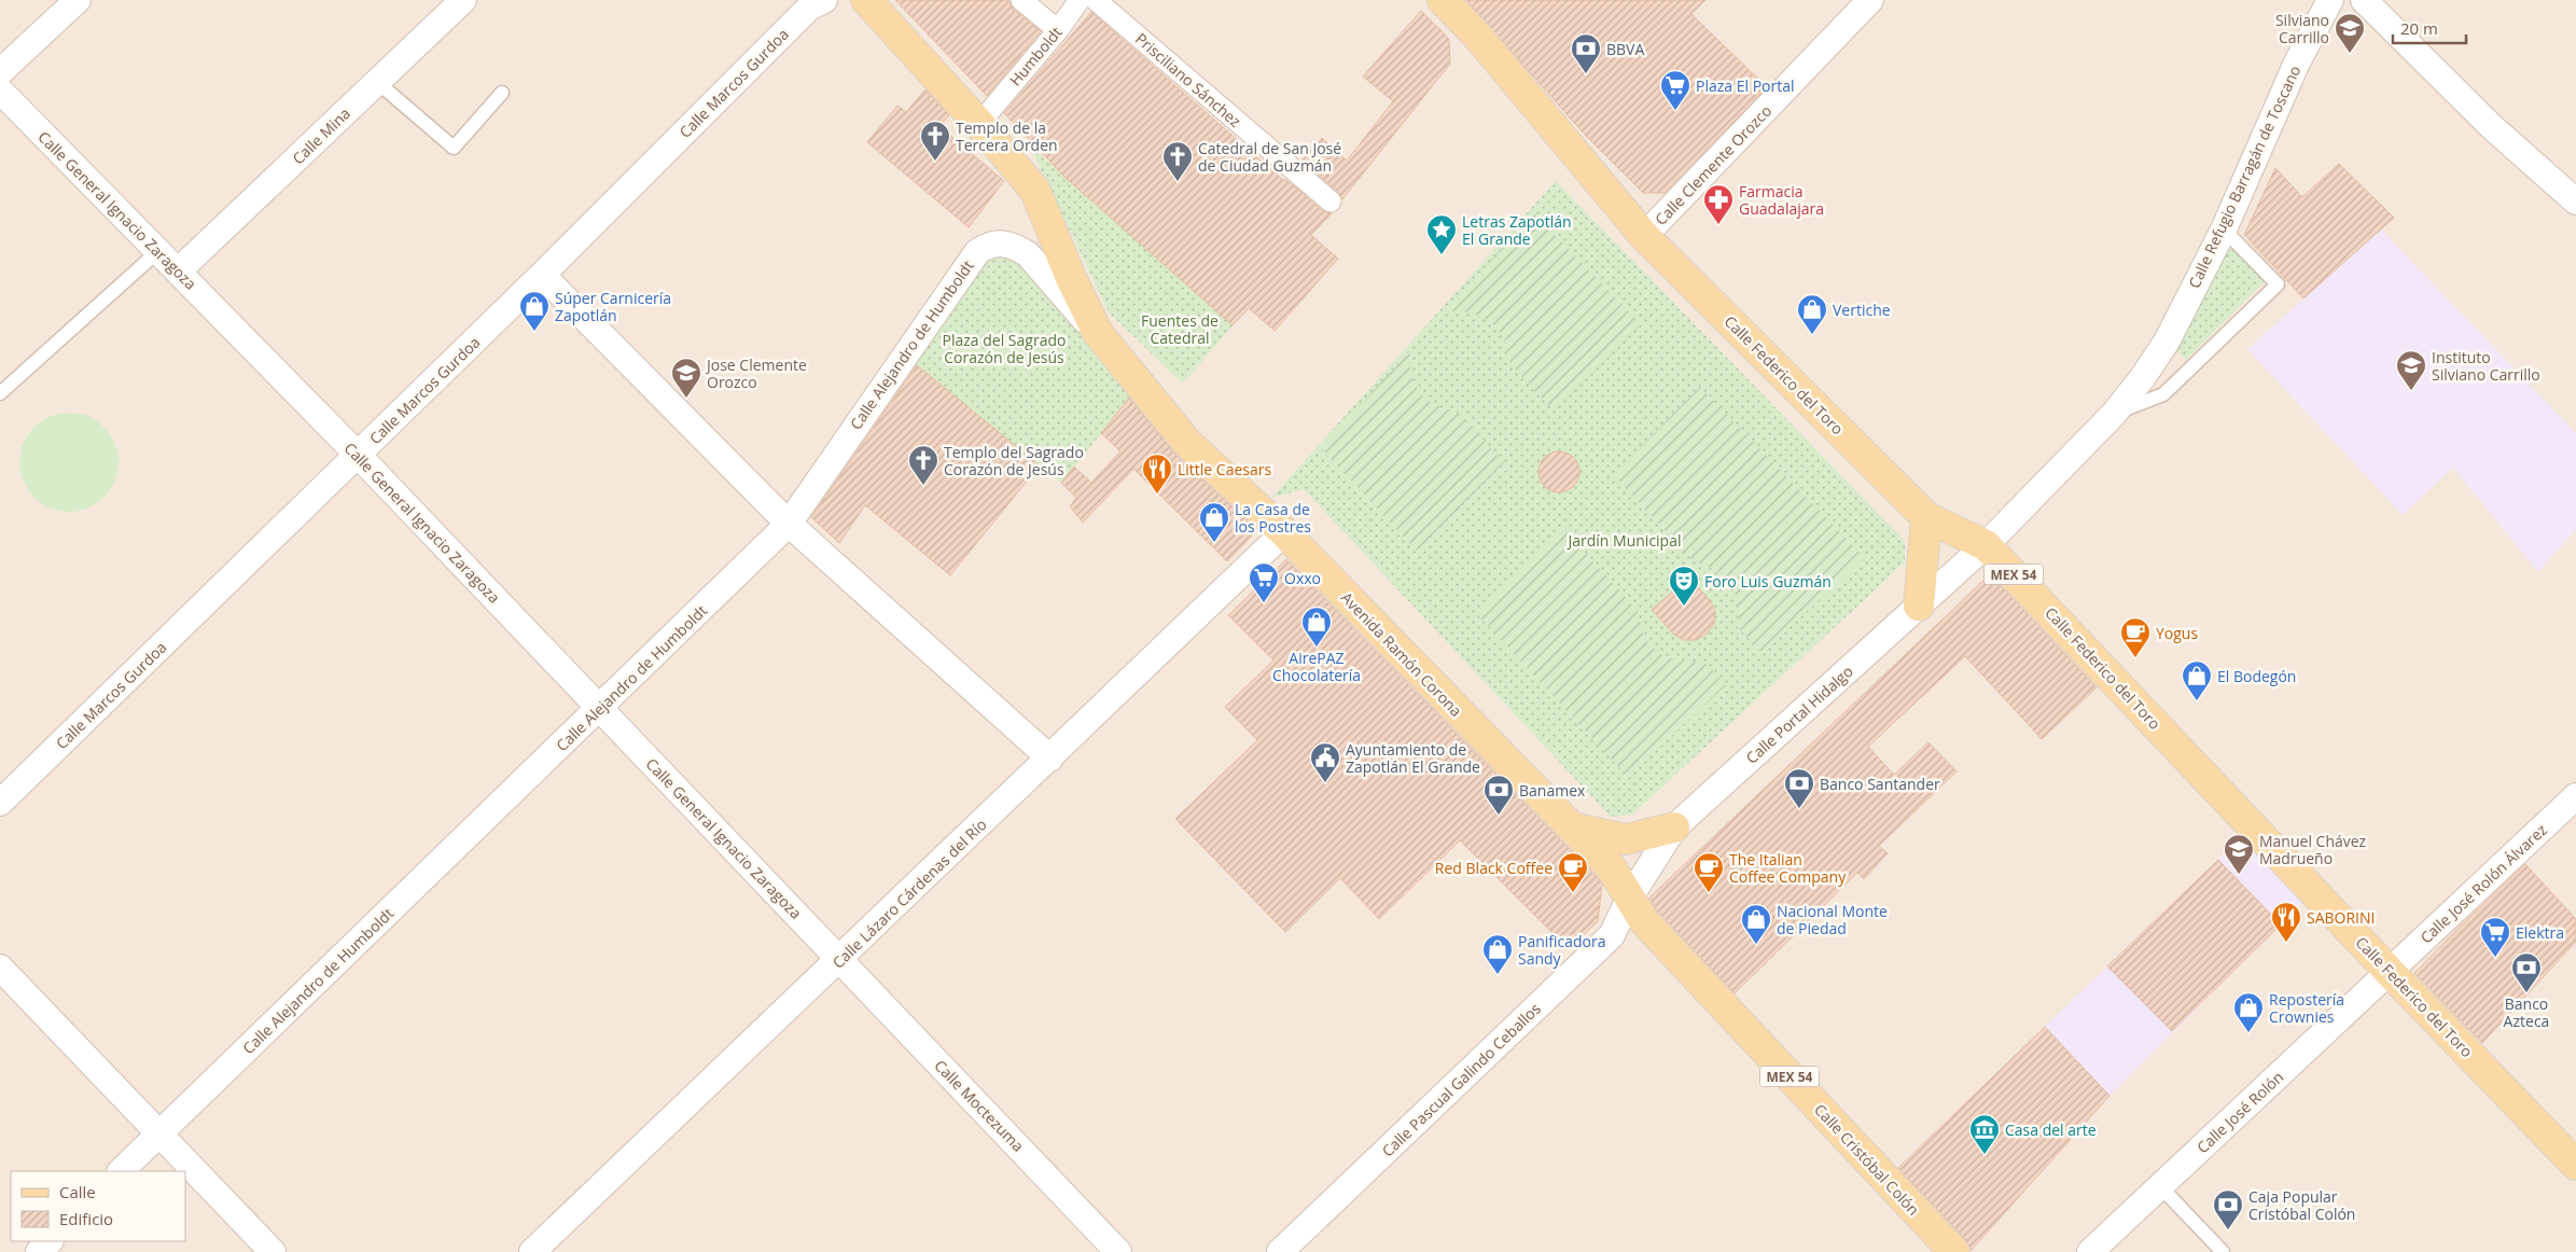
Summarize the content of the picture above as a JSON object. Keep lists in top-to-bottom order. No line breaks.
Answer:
{"streets":{"main road":["Calle Federico del Toro","MEX 54","Avenida Ramón Corona","Calle Cristóbal Colón"],"street":["Humboldt","Prisciliano Sánchez","Calle Marcos Gurdoa","Calle Mina","Calle Clemente Orozco","Calle Refugio Barragán de Toscano","Calle General Ignacio Zaragoza","Calle Alejandro de Humboldt","Calle Portal Hidalgo","Calle José Rolón Álvarez","Calle Lázaro Cárdenas del Río","Calle Pascual Galindo Ceballos","Calle Moctezuma","Calle José Rolón"]},"crossings":[["Calle Marcos Gurdoa","Calle General Ignacio Zaragoza"],["Calle Mina","Calle General Ignacio Zaragoza"],["Calle Clemente Orozco","Calle Federico del Toro"],["Calle Refugio Barragán de Toscano","Calle Federico del Toro"],["Calle Refugio Barragán de Toscano","Calle Portal Hidalgo"],["Calle General Ignacio Zaragoza","Calle Alejandro de Humboldt"],["Calle General Ignacio Zaragoza","Calle Lázaro Cárdenas del Río"],["Calle General Ignacio Zaragoza","Calle Moctezuma"],["Calle Alejandro de Humboldt","Avenida Ramón Corona"],["Calle Federico del Toro","Calle Portal Hidalgo"],["Calle Federico del Toro","Calle José Rolón Álvarez"],["Calle Federico del Toro","Calle José Rolón"],["Avenida Ramón Corona","Calle Portal Hidalgo"],["Avenida Ramón Corona","Calle Lázaro Cárdenas del Río"],["Avenida Ramón Corona","Calle Pascual Galindo Ceballos"],["Avenida Ramón Corona","Calle Cristóbal Colón"],["Calle Portal Hidalgo","Calle Pascual Galindo Ceballos"],["Calle Portal Hidalgo","Calle Cristóbal Colón"],["Calle José Rolón Álvarez","Calle José Rolón"],["Calle Lázaro Cárdenas del Río","Calle Moctezuma"],["Calle Pascual Galindo Ceballos","Calle Cristóbal Colón"]],"parks":["Fuentes de Catedral","Plaza del Sagrado Corazón de Jesús","Jardín Municipal"],"places":{"school or university":["Silviano Carrillo","Instituto Silviano Carrillo","Jose Clemente Orozco","Manuel Chávez Madrueño"],"bank":["BBVA","Banco Santander","Banamex","Banco Azteca","Caja Popular Cristóbal Colón"],"supermarket":["Plaza El Portal","Oxxo","Elektra"],"church":["Templo de la Tercera Orden","Catedral de San José de Ciudad Guzmán","Templo del Sagrado Corazón de Jesús"],"pharmacy":["Farmacia Guadalajara"],"place":["Letras Zapotlán El Grande"],"shop":["Súper Carnicería Zapotlán","Vertiche","La Casa de los Postres","AirePAZ Chocolatería","El Bodegón","Nacional Monte de Piedad","Panificadora Sandy","Repostería Crownies"],"restaurant":["Little Caesars","SABORINI"],"theatre":["Foro Luis Guzmán"],"cafe":["Yogus","Red Black Coffee","The Italian Coffee Company"],"public building":["Ayuntamiento de Zapotlán El Grande"],"museum":["Casa del arte"]},"legend":["Calle","Edificio"],"scale_bar":"20 m"}
